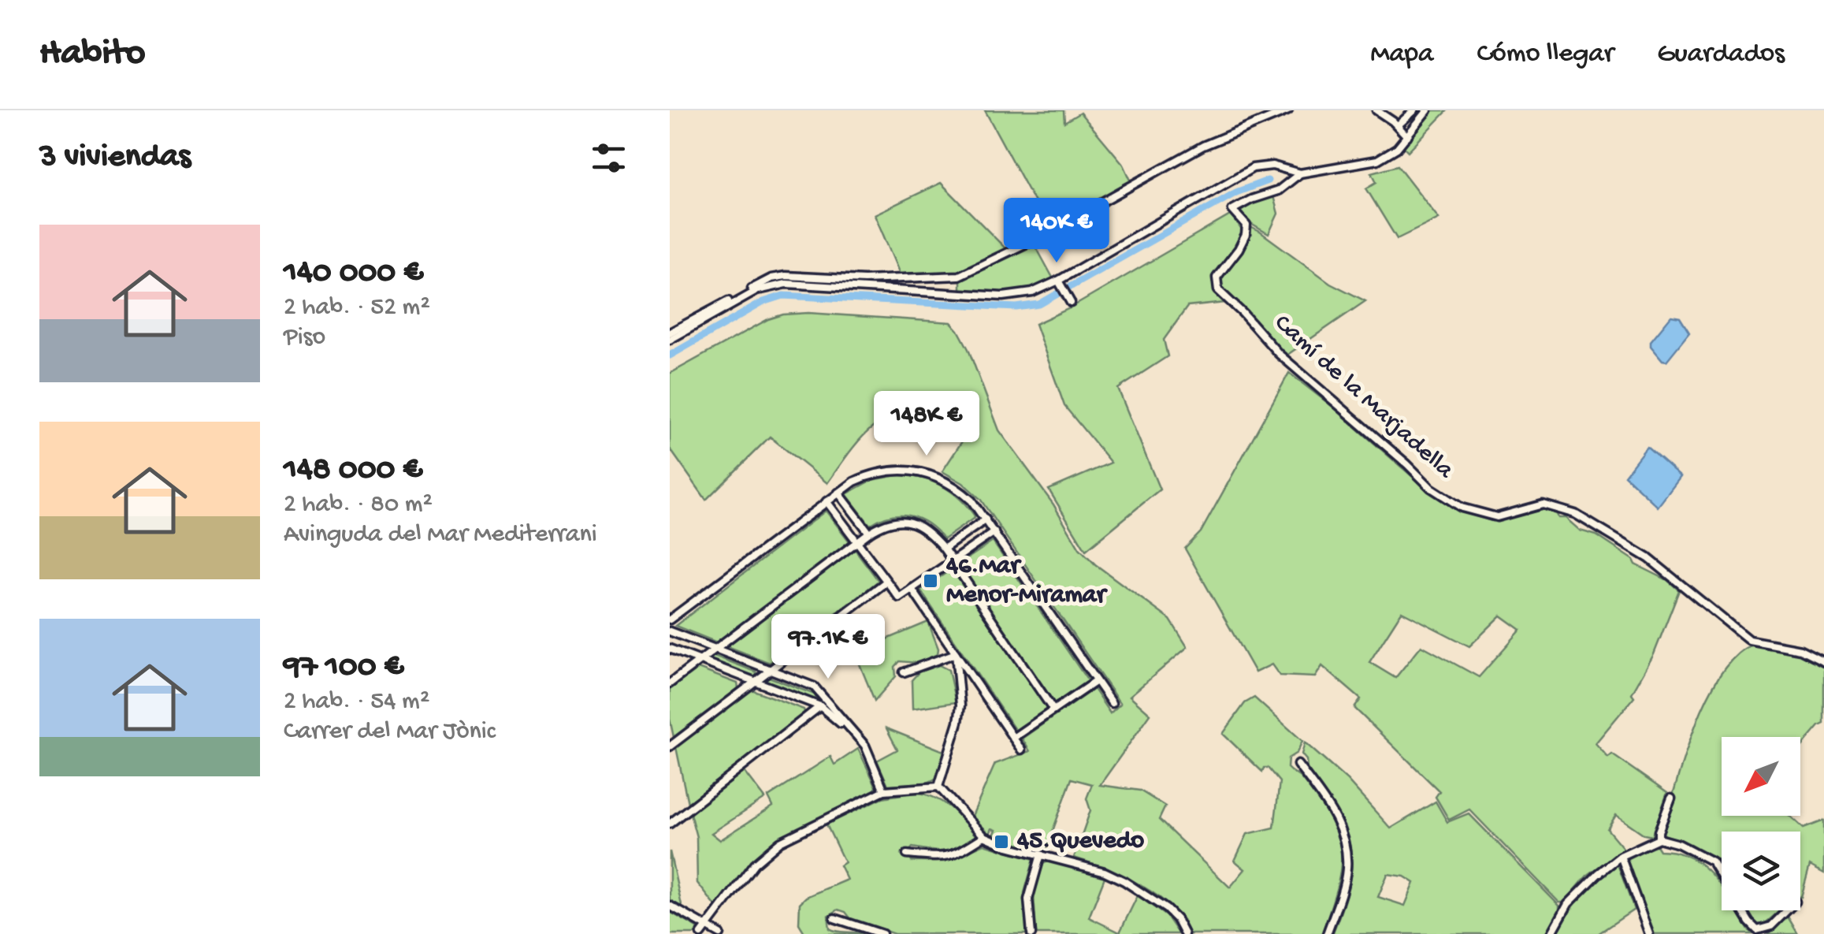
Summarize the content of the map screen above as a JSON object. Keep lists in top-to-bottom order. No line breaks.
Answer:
{"streets":{"street":["Camí de la Marjadella"]},"places":{"transit":["46.Mar Menor-Miramar","45.Quevedo"]},"north":"bottom left","page":{"header":"Habito","nav":["Mapa","Cómo llegar","Guardados"],"heading":"3 viviendas","price":["140K €","148K €","97.1K €"],"list":[{"name":"140 000 €","note":"2 hab. · 52 m² · Piso"},{"name":"148 000 €","note":"2 hab. · 80 m² · Avinguda del Mar Mediterrani"},{"name":"97 100 €","note":"2 hab. · 54 m² · Carrer del Mar Jònic"}]}}
